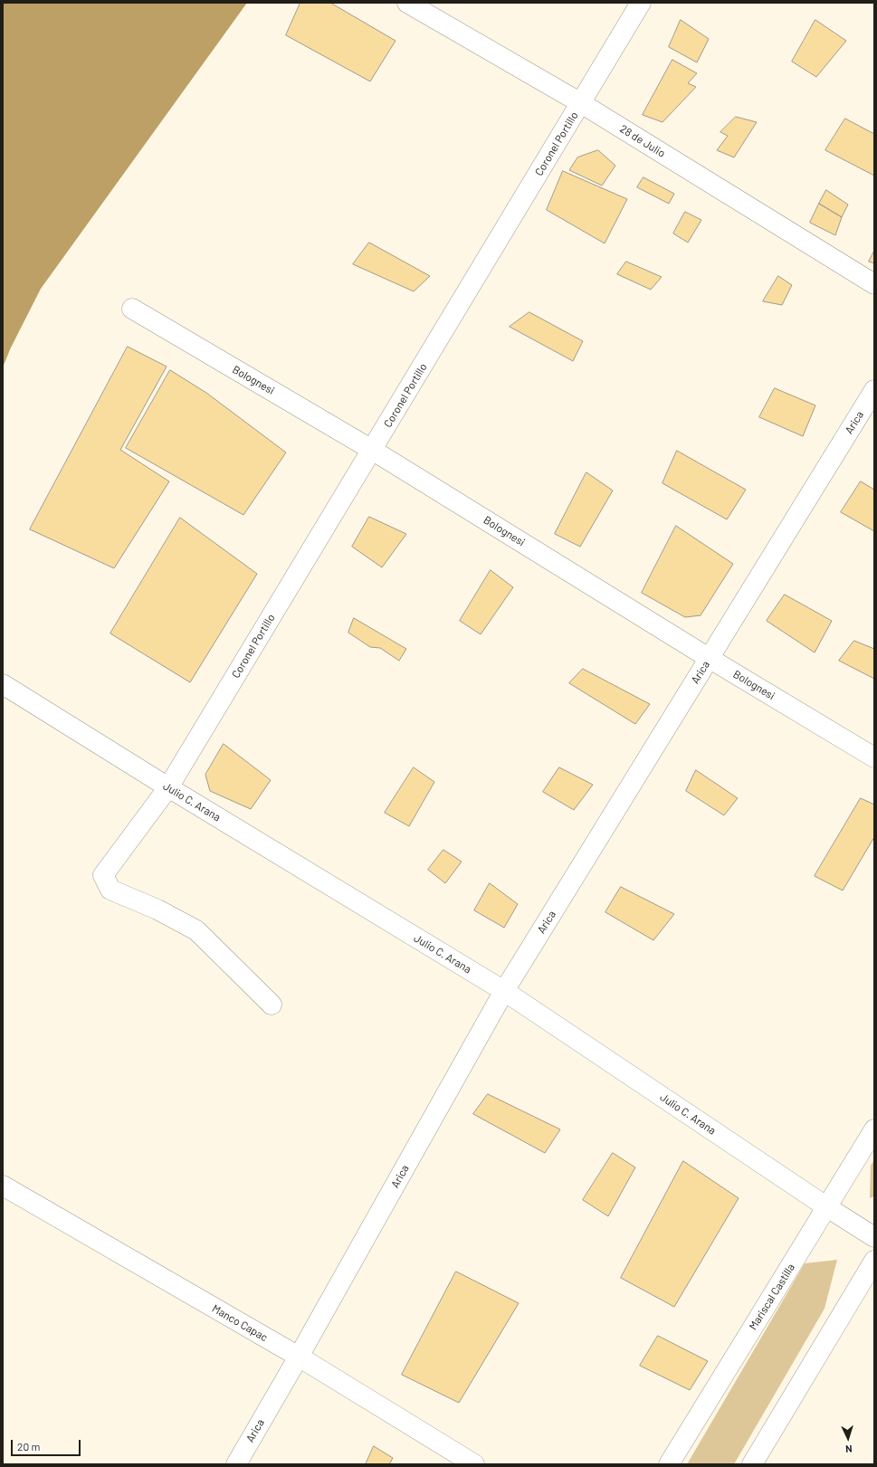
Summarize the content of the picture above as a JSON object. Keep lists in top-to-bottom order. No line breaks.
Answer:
{"streets":{"street":["28 de Julio","Coronel Portillo","Bolognesi","Arica","Julio C. Arana","Mariscal Castilla","Manco Capac"]},"crossings":[["28 de Julio","Coronel Portillo"],["Coronel Portillo","Bolognesi"],["Coronel Portillo","Julio C. Arana"],["Bolognesi","Arica"],["Arica","Julio C. Arana"],["Arica","Manco Capac"],["Julio C. Arana","Mariscal Castilla"]],"scale_bar":"20 m","north":"bottom"}
